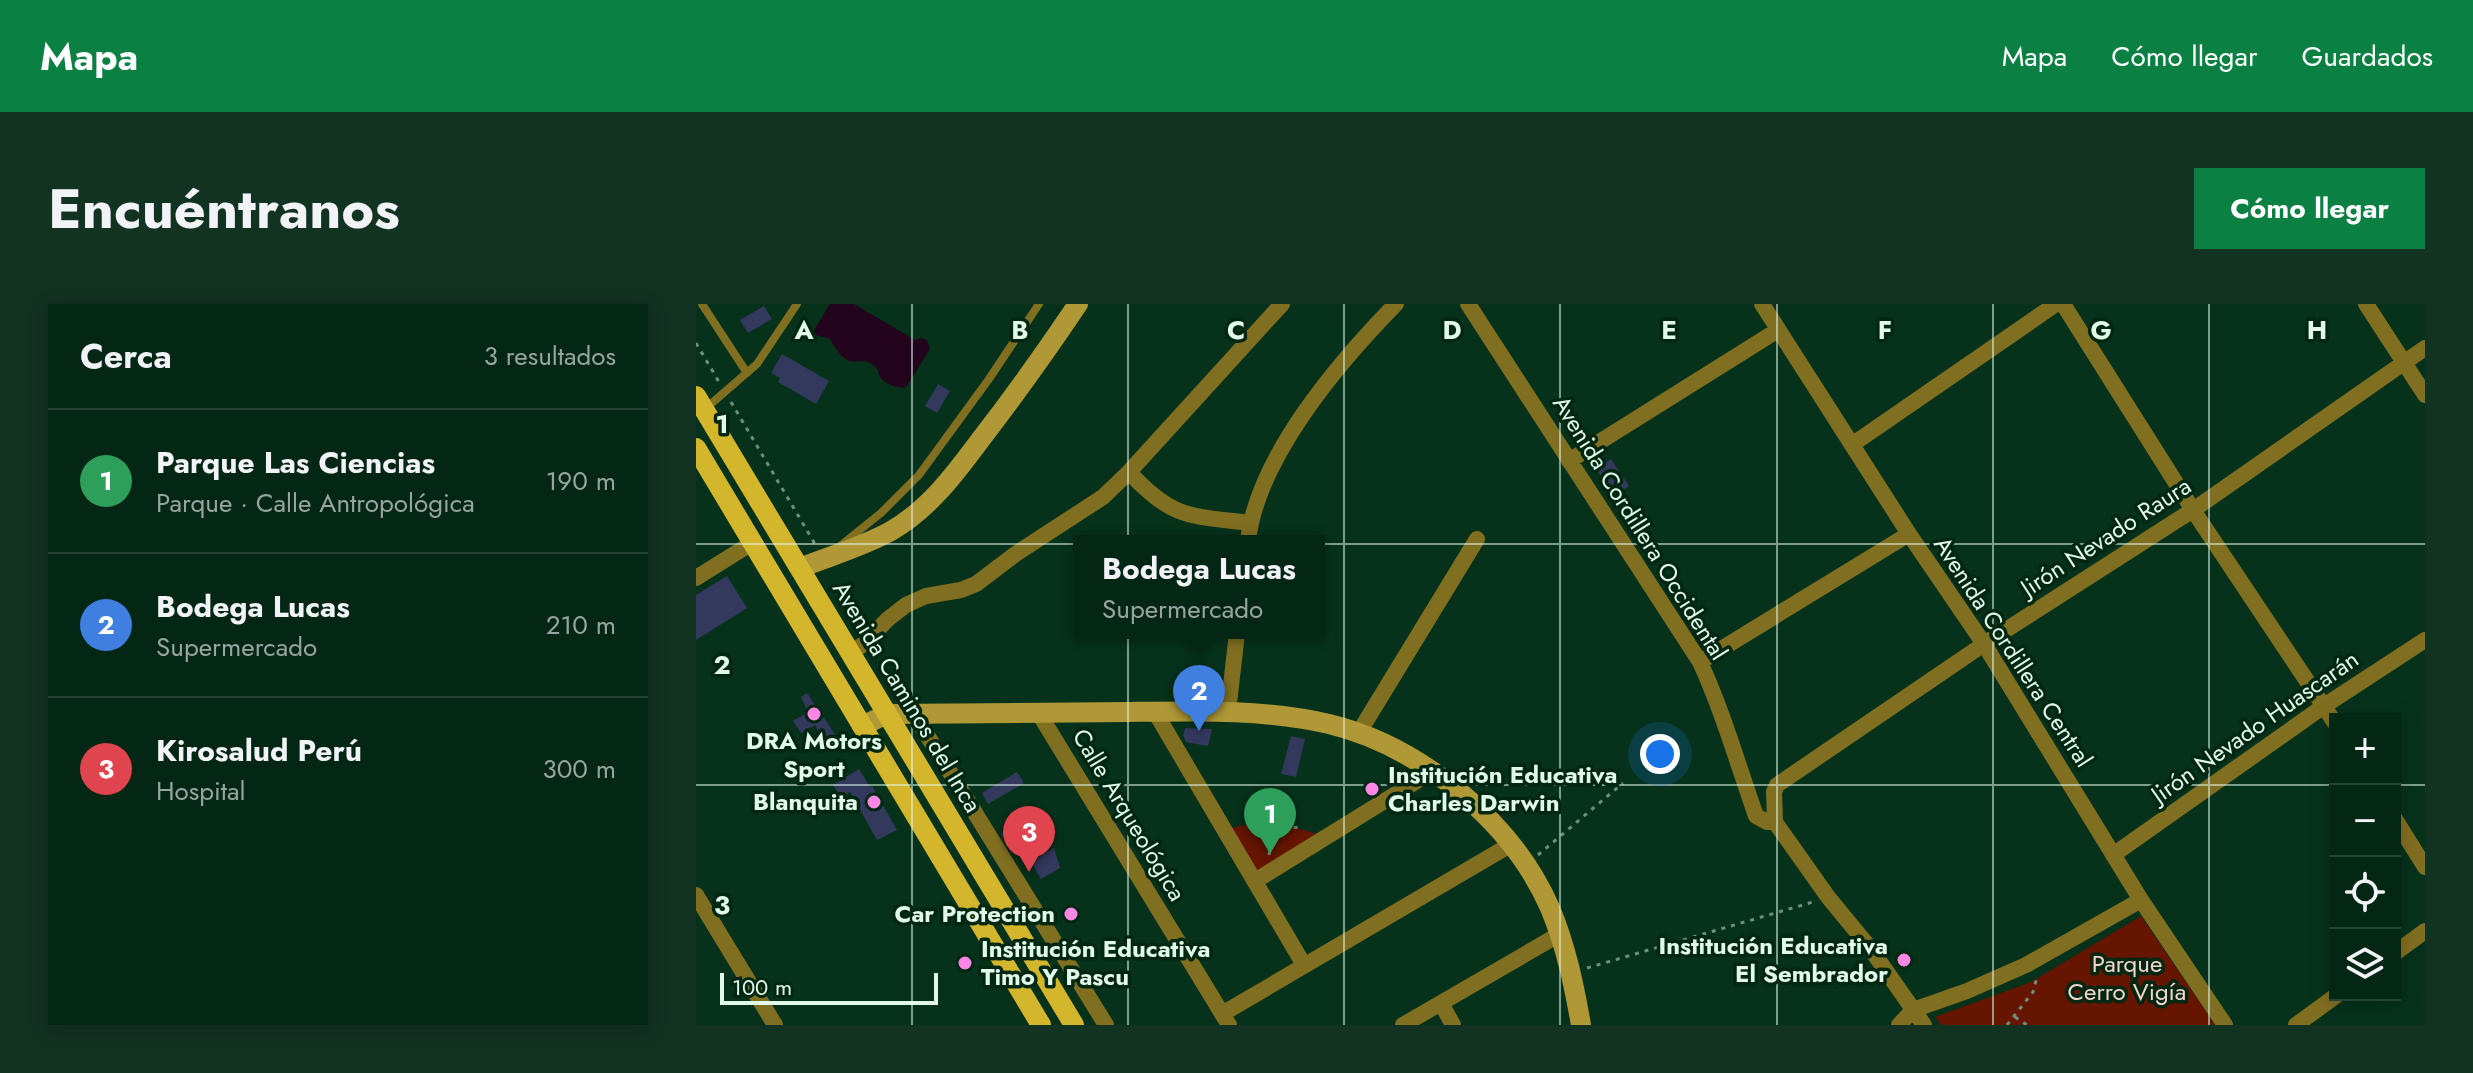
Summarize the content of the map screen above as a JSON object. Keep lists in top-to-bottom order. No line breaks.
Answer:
{"streets":{"main road":["Avenida Caminos del Inca"],"street":["Avenida Cordillera Occidental","Jirón Nevado Raura","Avenida Cordillera Central","Jirón Nevado Huascarán","Calle Arqueológica"]},"crossings":[["Avenida Cordillera Occidental","Jirón Nevado Raura"],["Jirón Nevado Raura","Avenida Cordillera Central"],["Avenida Cordillera Central","Jirón Nevado Huascarán"]],"parks":["Parque Cerro Vigía"],"places":["DRA Motors Sport","Institución Educativa Charles Darwin","Blanquita","Car Protection","Institución Educativa El Sembrador","Institución Educativa Timo Y Pascu"],"scale_bar":"100 m","page":{"header":"Mapa","nav":["Mapa","Cómo llegar","Guardados"],"title":"Encuéntranos","buttons":"Cómo llegar","heading":["Cerca","3 resultados"],"list":[{"mark":"1","name":"Parque Las Ciencias","note":"Parque · Calle Antropológica","value":"190 m"},{"mark":"2","name":"Bodega Lucas","note":"Supermercado","value":"210 m"},{"mark":"3","name":"Kirosalud Perú","note":"Hospital","value":"300 m"}],"popup":["Bodega Lucas","Supermercado"],"pins":["2","1","3"],"map_buttons":["+","−"],"scale":"100 m"},"grid":{"columns":["A","B","C","D","E","F","G","H"],"rows":["1","2","3"]}}
